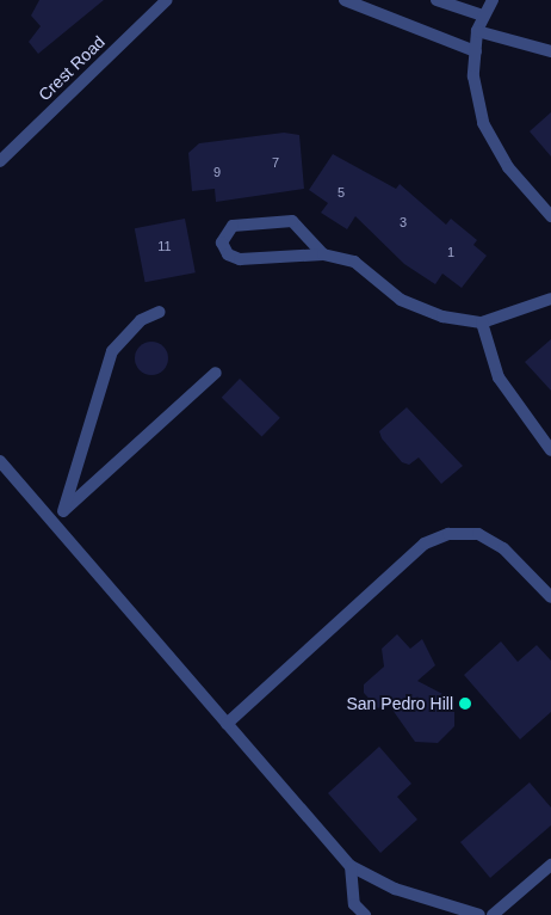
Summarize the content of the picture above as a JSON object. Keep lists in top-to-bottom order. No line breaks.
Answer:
{"streets":{"street":["Crest Road"]},"places":["San Pedro Hill"],"house_numbers":["7","9","5","3","11","1"]}
